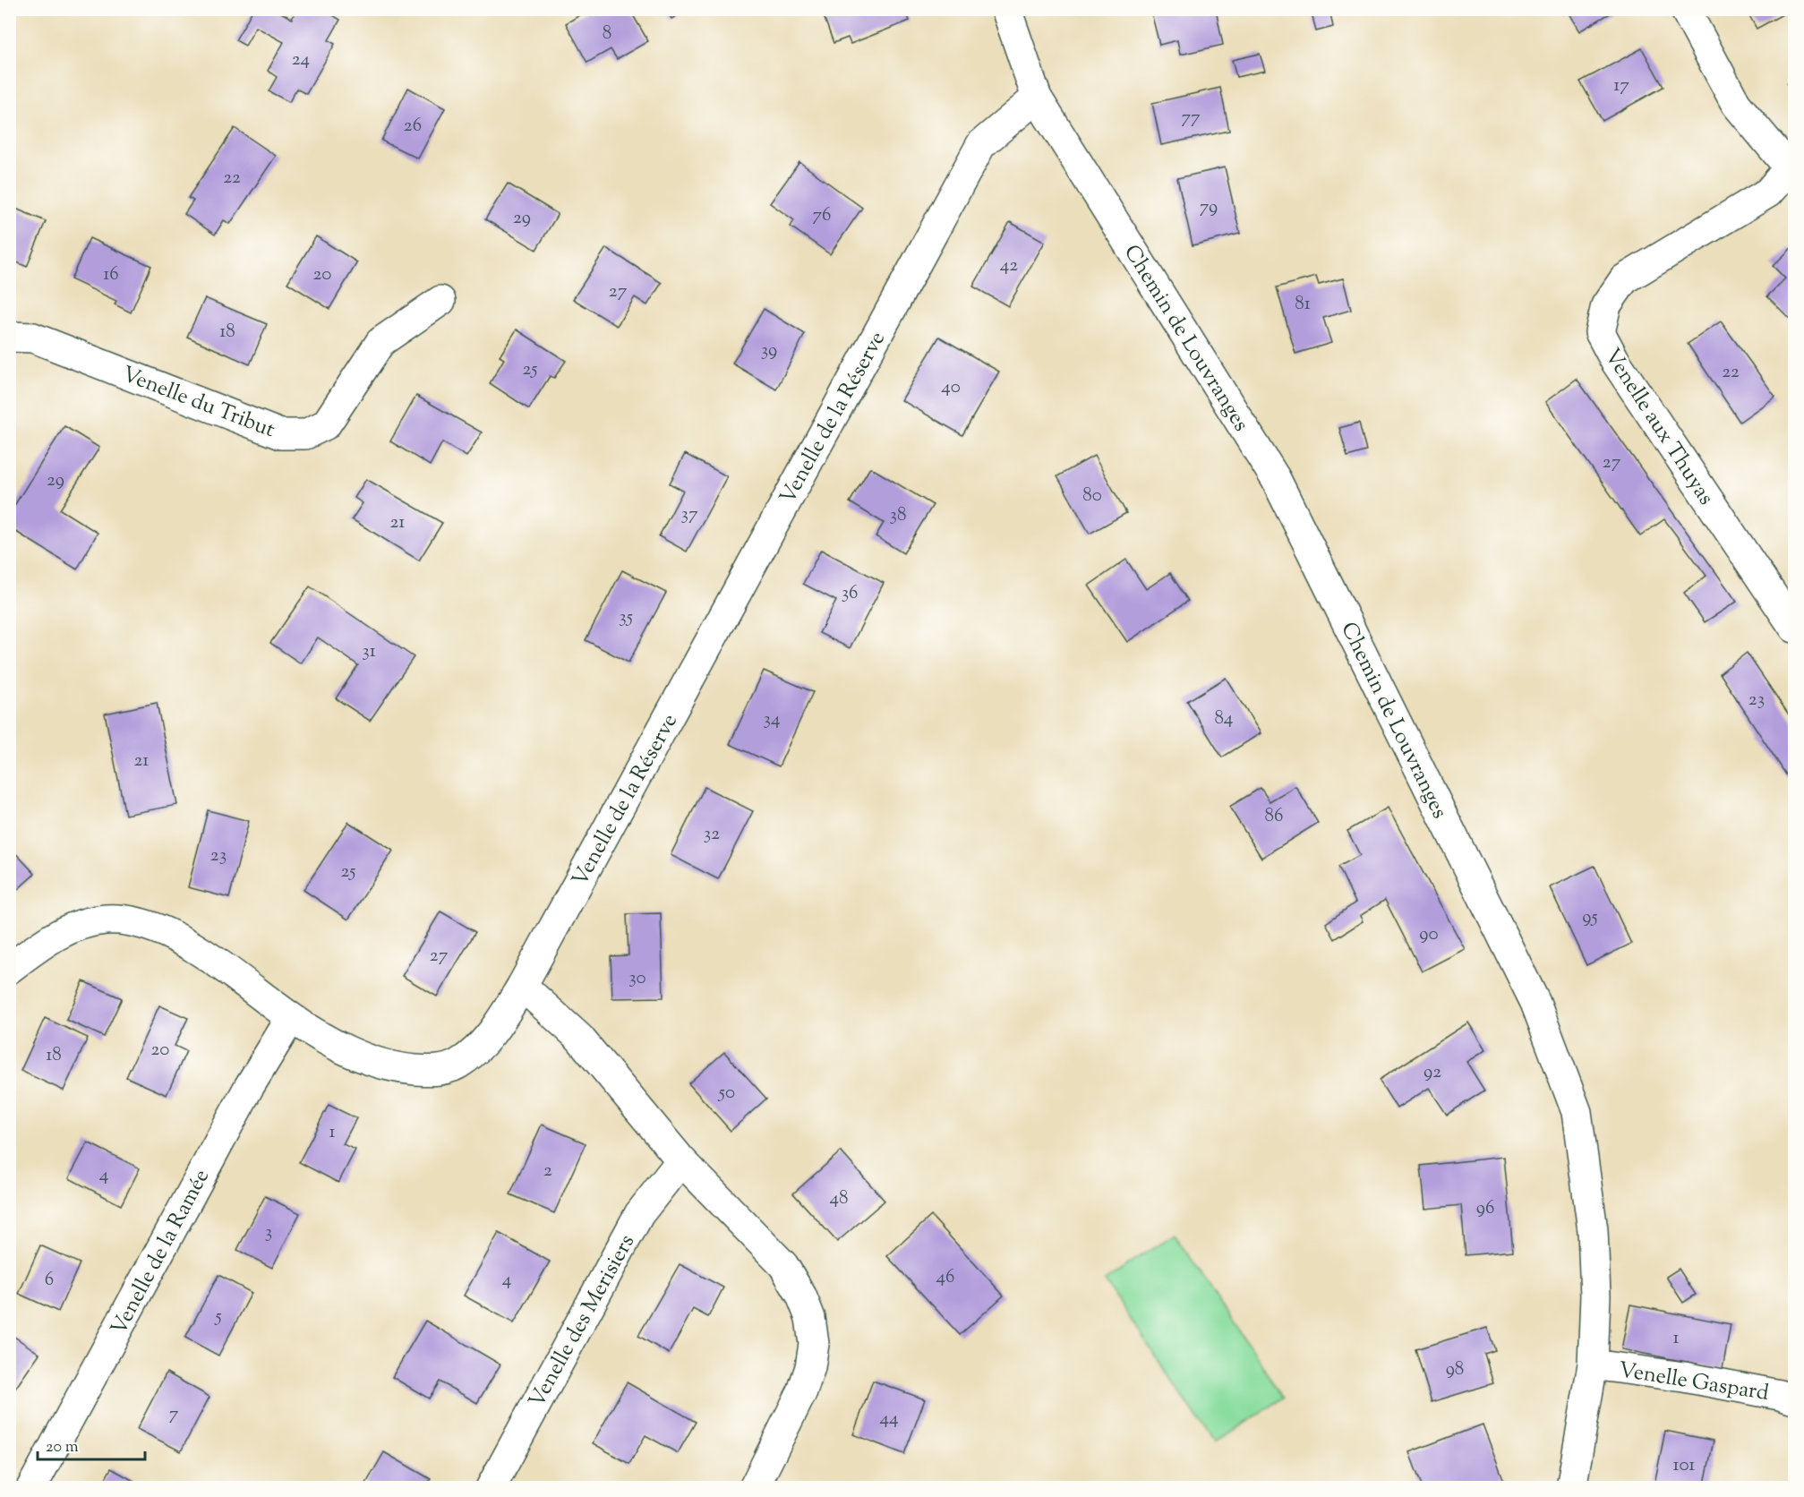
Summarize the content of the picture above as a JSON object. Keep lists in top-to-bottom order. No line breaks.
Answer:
{"streets":{"street":["Chemin de Louvranges","Venelle du Tribut","Venelle de la Réserve","Venelle aux Thuyas","Venelle de la Ramée","Venelle des Merisiers","Venelle Gaspard"]},"crossings":[["Chemin de Louvranges","Venelle de la Réserve"],["Chemin de Louvranges","Venelle Gaspard"],["Venelle de la Réserve","Venelle de la Ramée"]],"house_numbers":["8","24","17","77","26","22","79","76","29","42","16","20","27","81","18","39","25","22","40","27","29","80","37","38","21","36","35","31","23","84","34","21","86","32","23","25","95","90","27","30","20","18","92","50","1","2","4","48","96","3","46","6","4","5","1","98","7","44","101"],"scale_bar":"20 m"}
